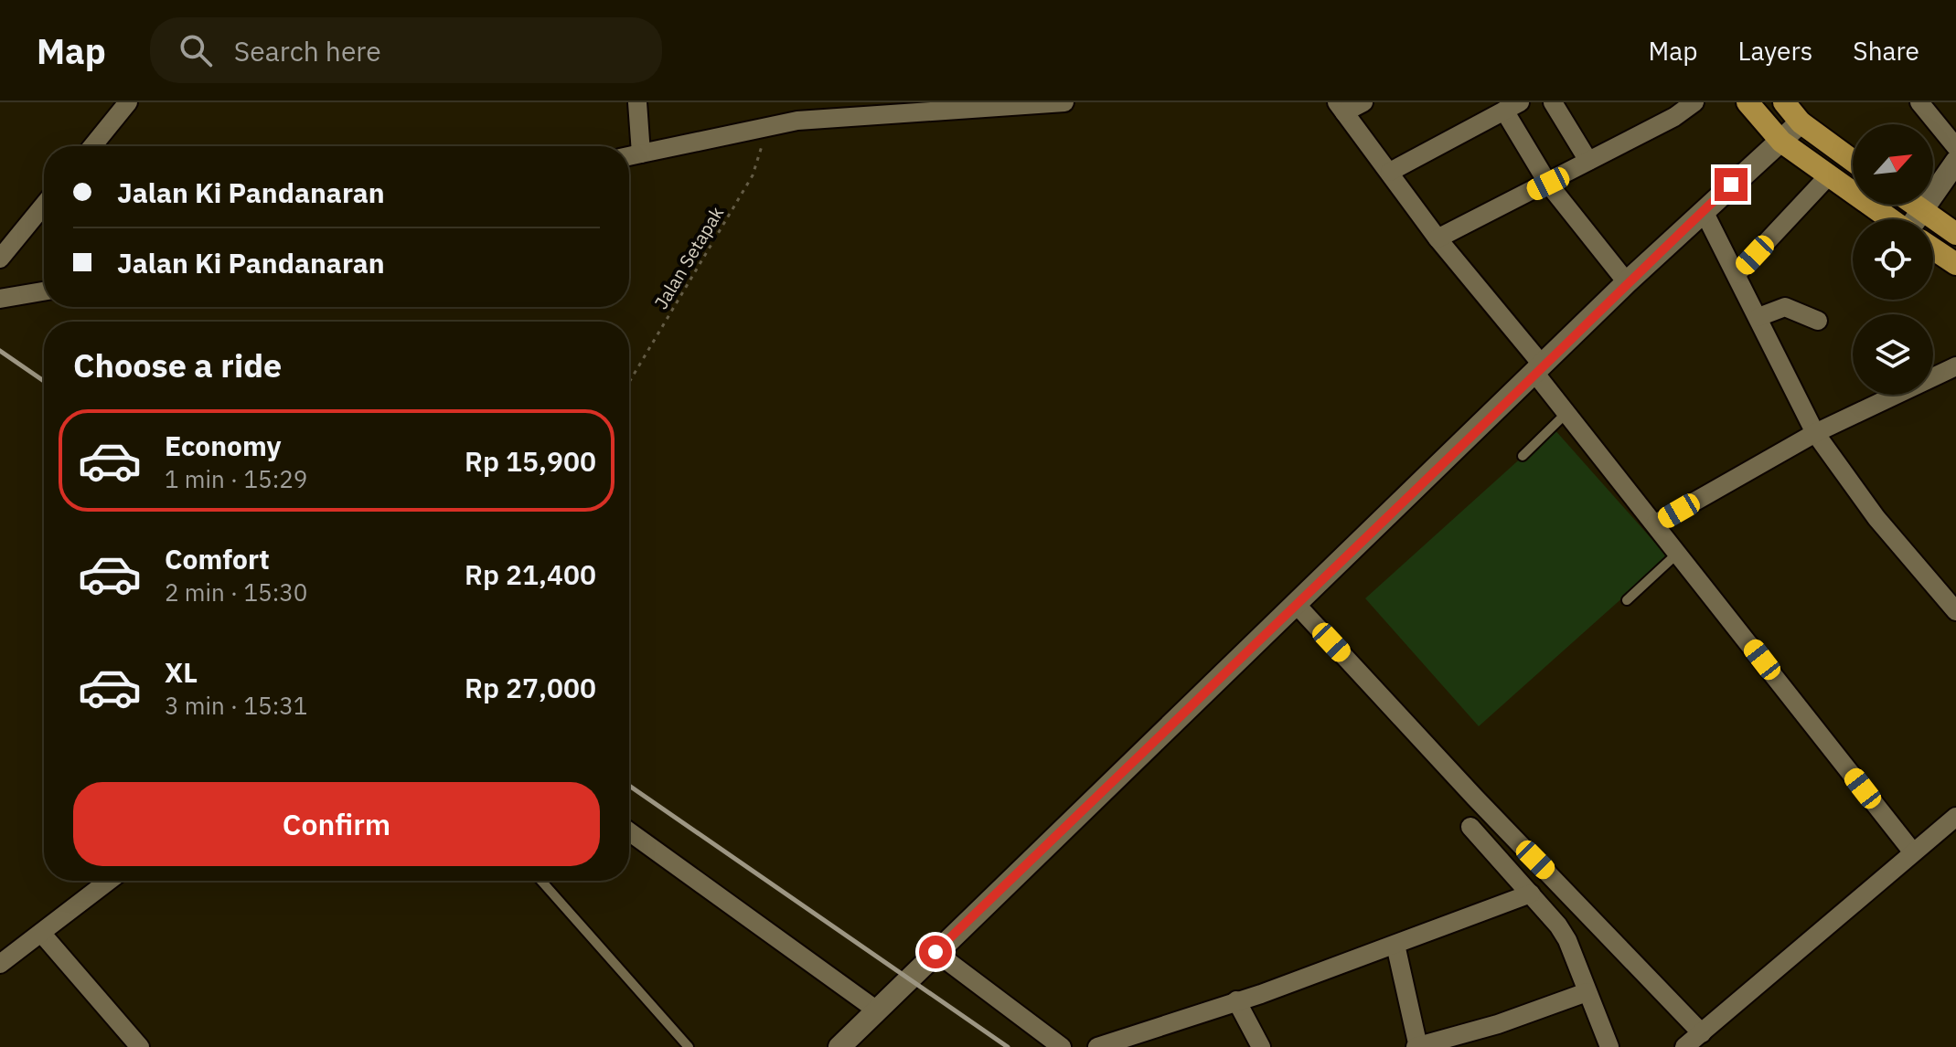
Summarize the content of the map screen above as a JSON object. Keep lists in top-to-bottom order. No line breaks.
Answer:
{"streets":{"path":["Jalan Setapak"]},"north":"top right","page":{"header":"Map","search":"Search here","nav":["Map","Layers","Share"],"banner":["Jalan Ki Pandanaran","Jalan Ki Pandanaran"],"heading":"Choose a ride","list":[{"name":"Economy","note":"1 min · 15:29","value":"Rp 15,900"},{"name":"Comfort","note":"2 min · 15:30","value":"Rp 21,400"},{"name":"XL","note":"3 min · 15:31","value":"Rp 27,000"}],"buttons":"Confirm"}}
